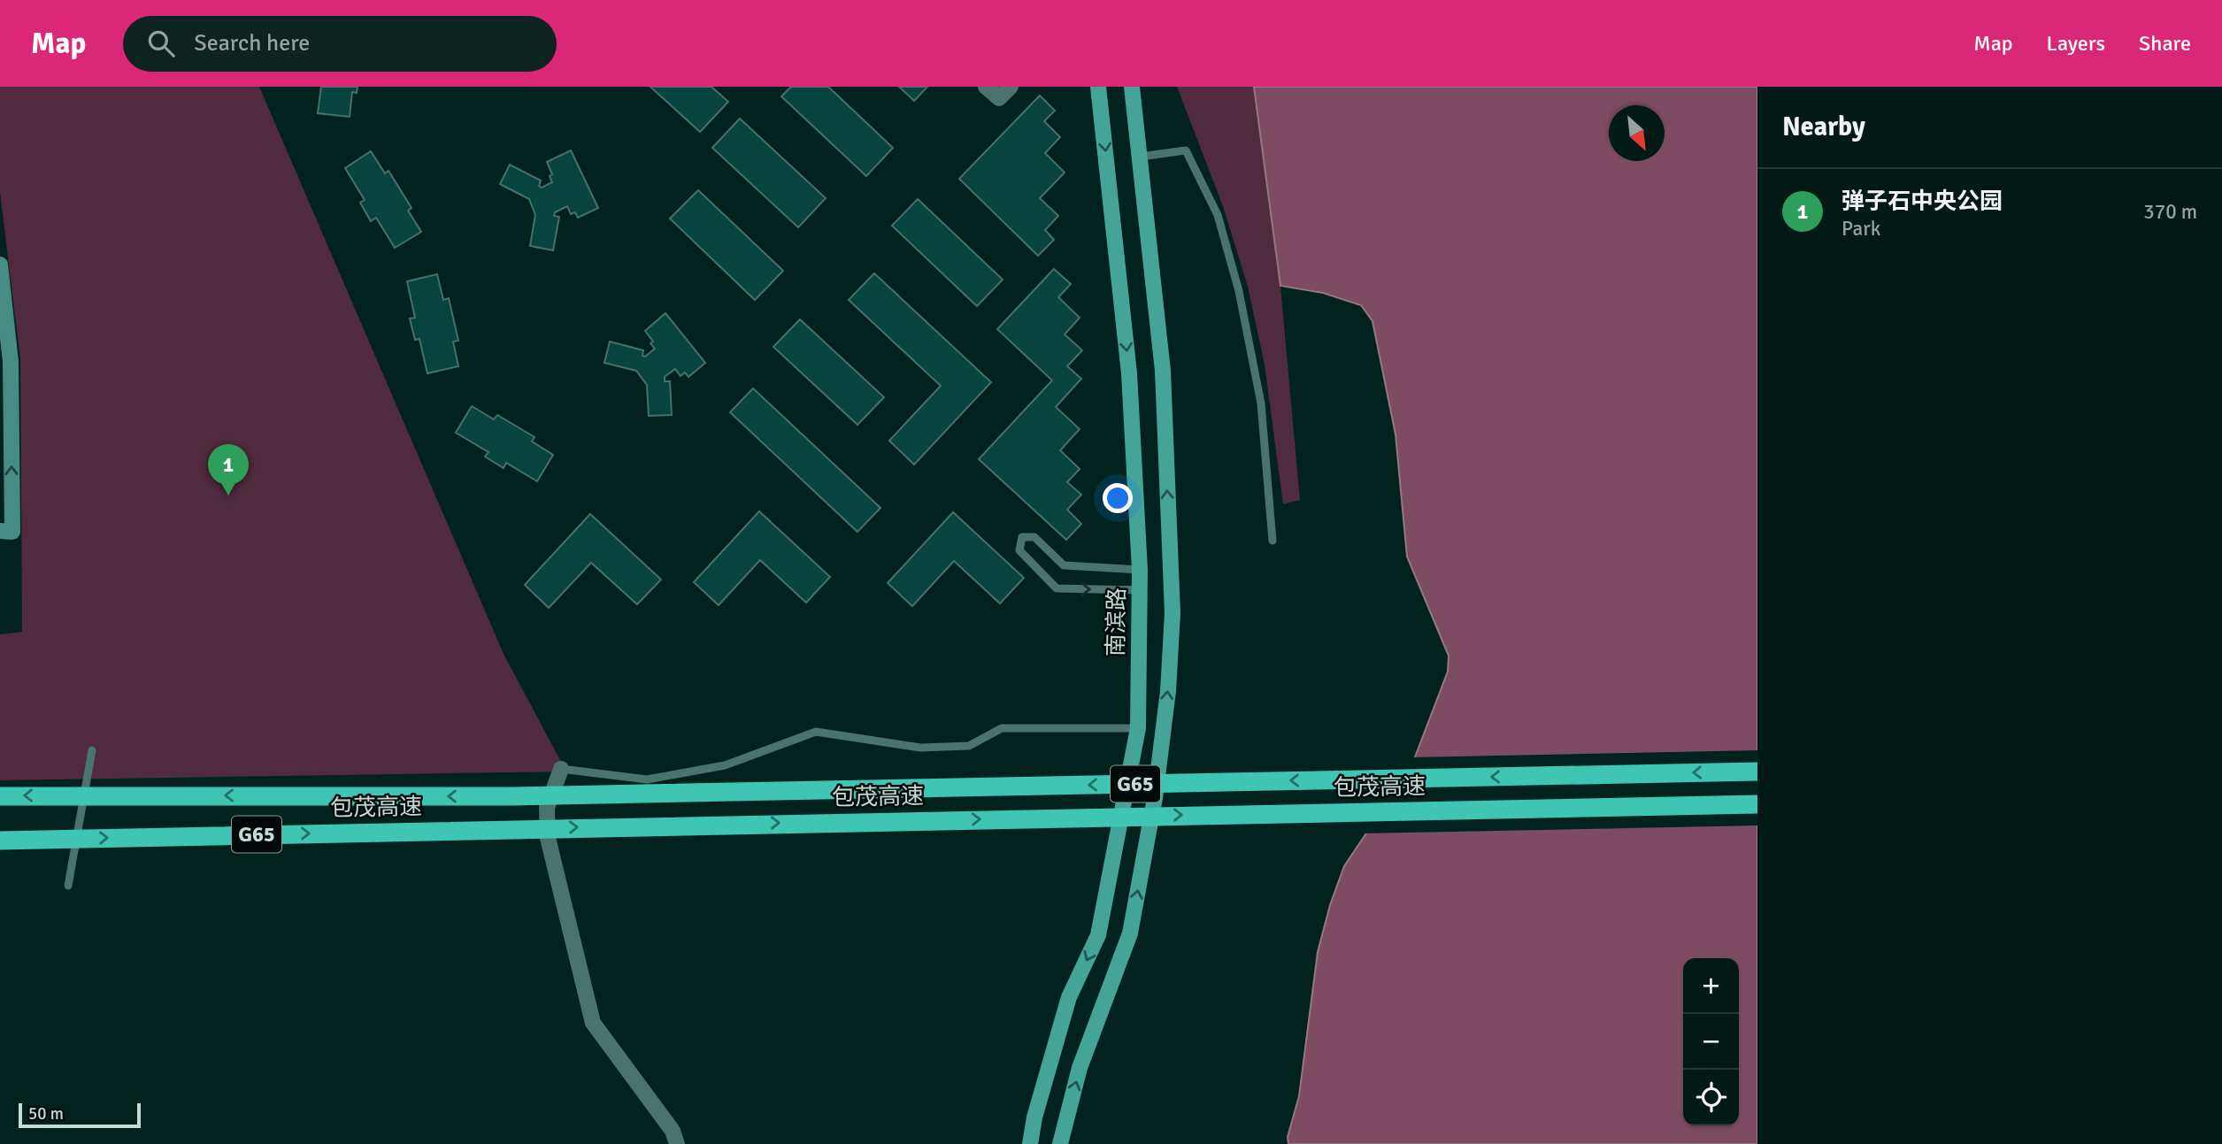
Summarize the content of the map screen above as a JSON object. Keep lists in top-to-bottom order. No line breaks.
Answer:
{"streets":{"highway":["G65","包茂高速"],"main road":["南滨路"]},"scale_bar":"50 m","north":"bottom right","page":{"header":"Map","search":"Search here","nav":["Map","Layers","Share"],"heading":"Nearby","list":[{"mark":"1","name":"弹子石中央公园","note":"Park","value":"370 m"}],"pins":"1","map_buttons":["+","−"],"scale":"50 m"}}
